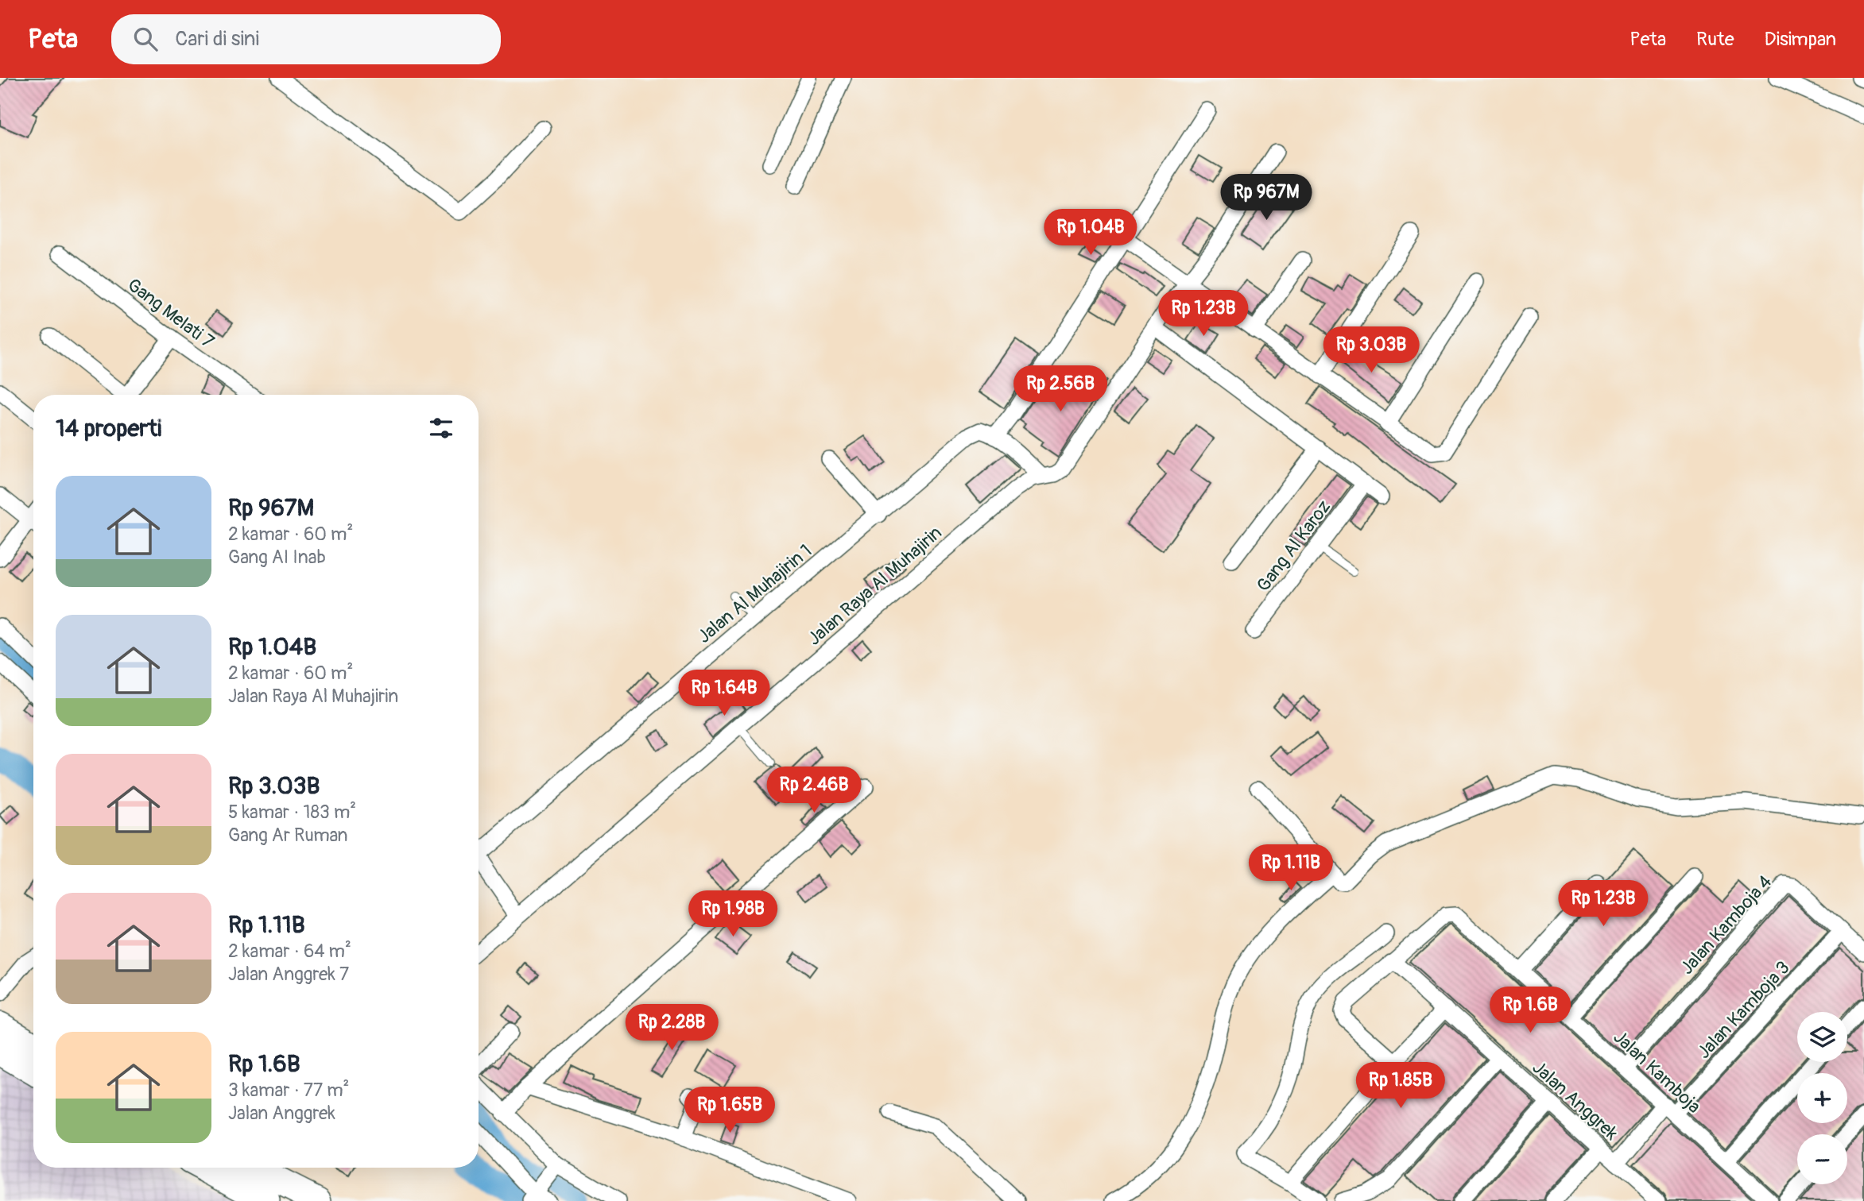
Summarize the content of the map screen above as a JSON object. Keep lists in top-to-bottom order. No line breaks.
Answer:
{"streets":{"street":["Gang Melati 7","Gang Al Karoz","Jalan Raya Al Muhajirin","Jalan Al Muhajirin 1","Jalan Kamboja 4","Jalan Kamboja 3","Jalan Kamboja","Jalan Anggrek"]},"crossings":[["Jalan Raya Al Muhajirin","Jalan Al Muhajirin 1"],["Jalan Kamboja 4","Jalan Kamboja 3"],["Jalan Kamboja 4","Jalan Kamboja"],["Jalan Kamboja 3","Jalan Kamboja"],["Jalan Kamboja 3","Jalan Anggrek"],["Jalan Kamboja","Jalan Anggrek"]],"page":{"header":"Peta","search":"Cari di sini","nav":["Peta","Rute","Disimpan"],"price":["Rp 967M","Rp 1.04B","Rp 1.23B","Rp 3.03B","Rp 2.56B","Rp 1.64B","Rp 2.46B","Rp 1.11B","Rp 1.23B","Rp 1.98B","Rp 1.6B","Rp 2.28B","Rp 1.85B","Rp 1.65B"],"heading":"14 properti","list":[{"name":"Rp 967M","note":"2 kamar · 60 m² · Gang AI Inab"},{"name":"Rp 1.04B","note":"2 kamar · 60 m² · Jalan Raya Al Muhajirin"},{"name":"Rp 3.03B","note":"5 kamar · 183 m² · Gang Ar Ruman"},{"name":"Rp 1.11B","note":"2 kamar · 64 m² · Jalan Anggrek 7"},{"name":"Rp 1.6B","note":"3 kamar · 77 m² · Jalan Anggrek"}],"map_buttons":["+","−"]}}
